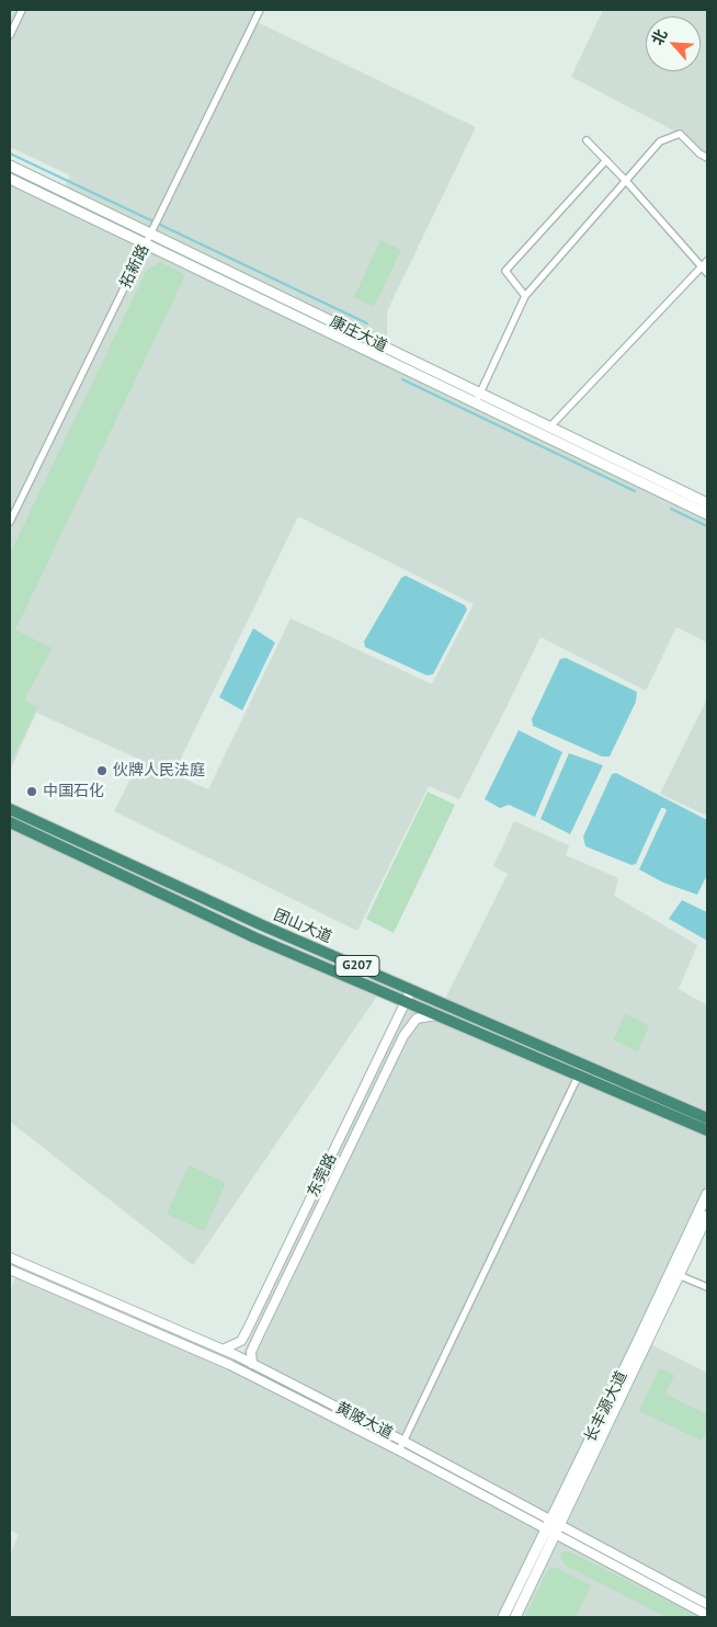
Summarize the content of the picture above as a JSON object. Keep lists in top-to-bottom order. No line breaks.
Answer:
{"streets":{"highway":["团山大道","G207"],"main road":["康庄大道","长丰源大道"],"street":["拓新路","东莞路","黄陂大道"]},"crossings":[["拓新路","康庄大道"],["团山大道","东莞路"],["东莞路","黄陂大道"],["长丰源大道","黄陂大道"]],"places":["伙牌人民法庭","中国石化"],"north":"top left"}
